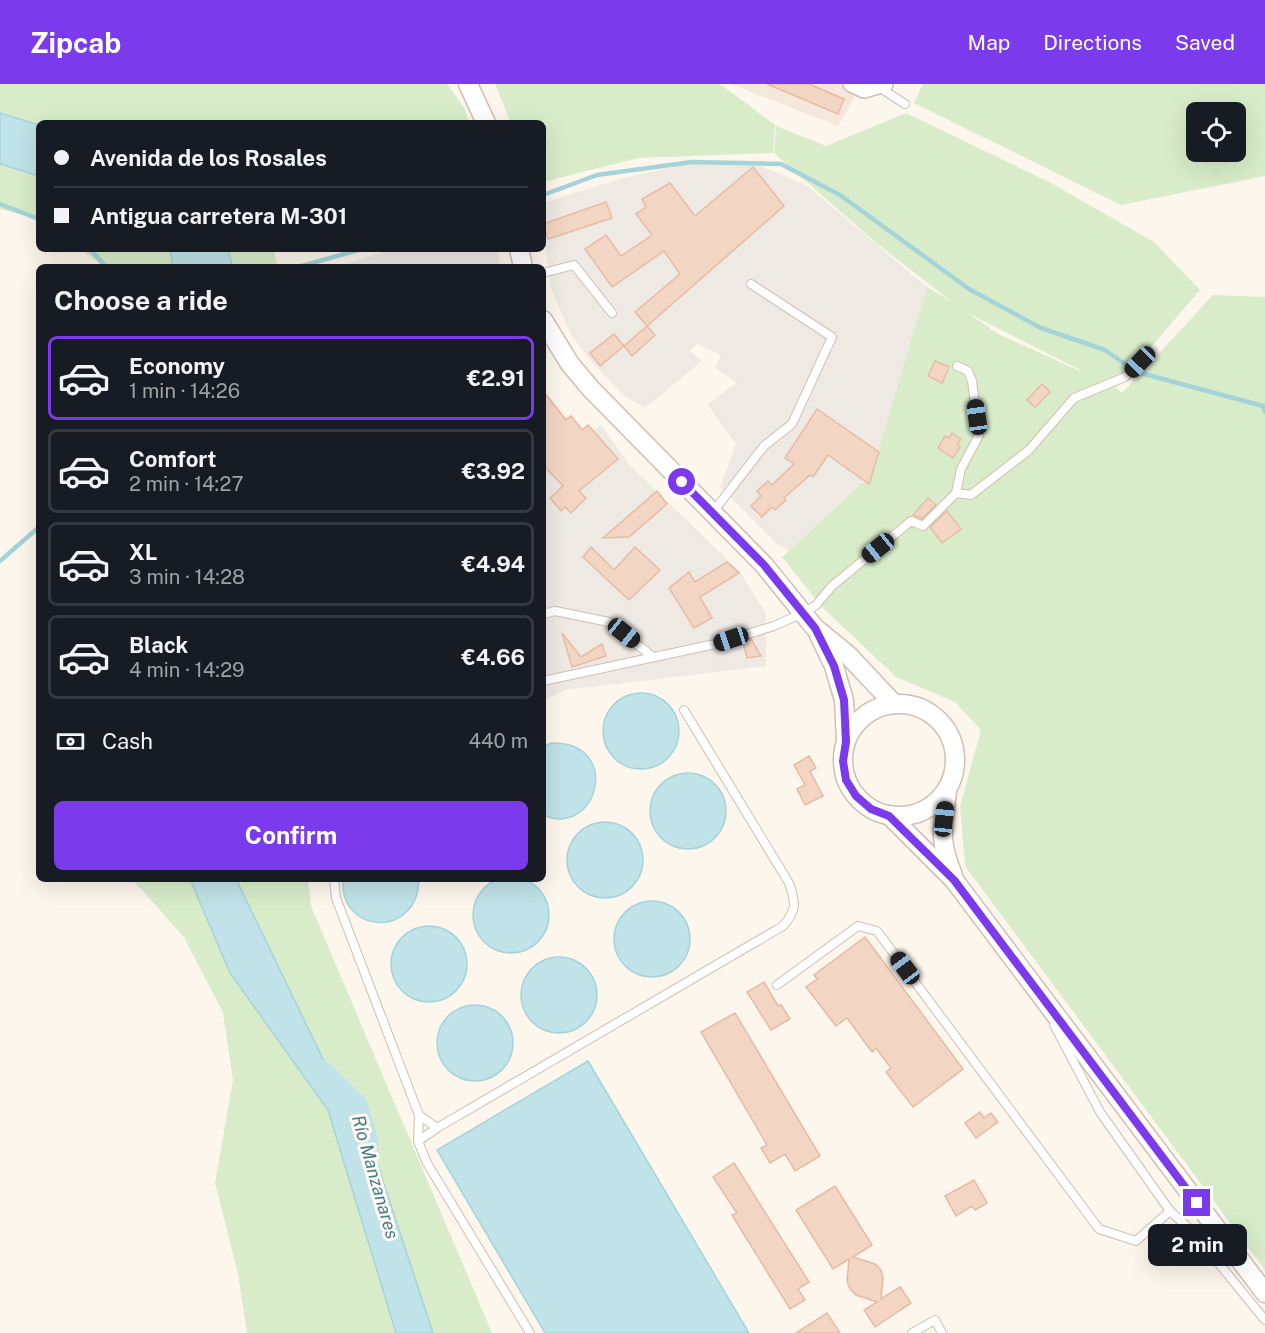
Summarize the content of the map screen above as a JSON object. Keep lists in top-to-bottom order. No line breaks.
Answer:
{"water":["Río Manzanares"],"page":{"header":"Zipcab","nav":["Map","Directions","Saved"],"banner":["Avenida de los Rosales","Antigua carretera M-301"],"heading":"Choose a ride","list":[{"name":"Economy","note":"1 min · 14:26","value":"€2.91"},{"name":"Comfort","note":"2 min · 14:27","value":"€3.92"},{"name":"XL","note":"3 min · 14:28","value":"€4.94"},{"name":"Black","note":"4 min · 14:29","value":"€4.66"}],"pay":["Cash","440 m"],"buttons":"Confirm","bubble":"2 min"}}
